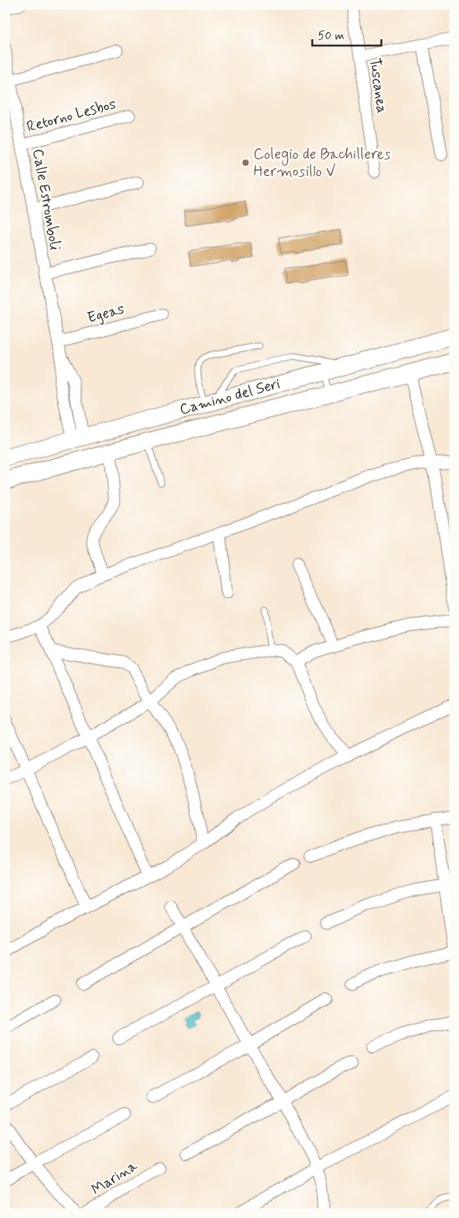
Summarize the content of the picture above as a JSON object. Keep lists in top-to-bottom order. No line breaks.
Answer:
{"streets":{"main road":["Camino del Seri"],"street":["Tuscanea","Retorno Lesbos","Calle Estromboli","Egeas","Marina"]},"crossings":[["Retorno Lesbos","Calle Estromboli"],["Calle Estromboli","Egeas"]],"places":["Colegio de Bachilleres Hermosillo V"],"scale_bar":"50 m"}
